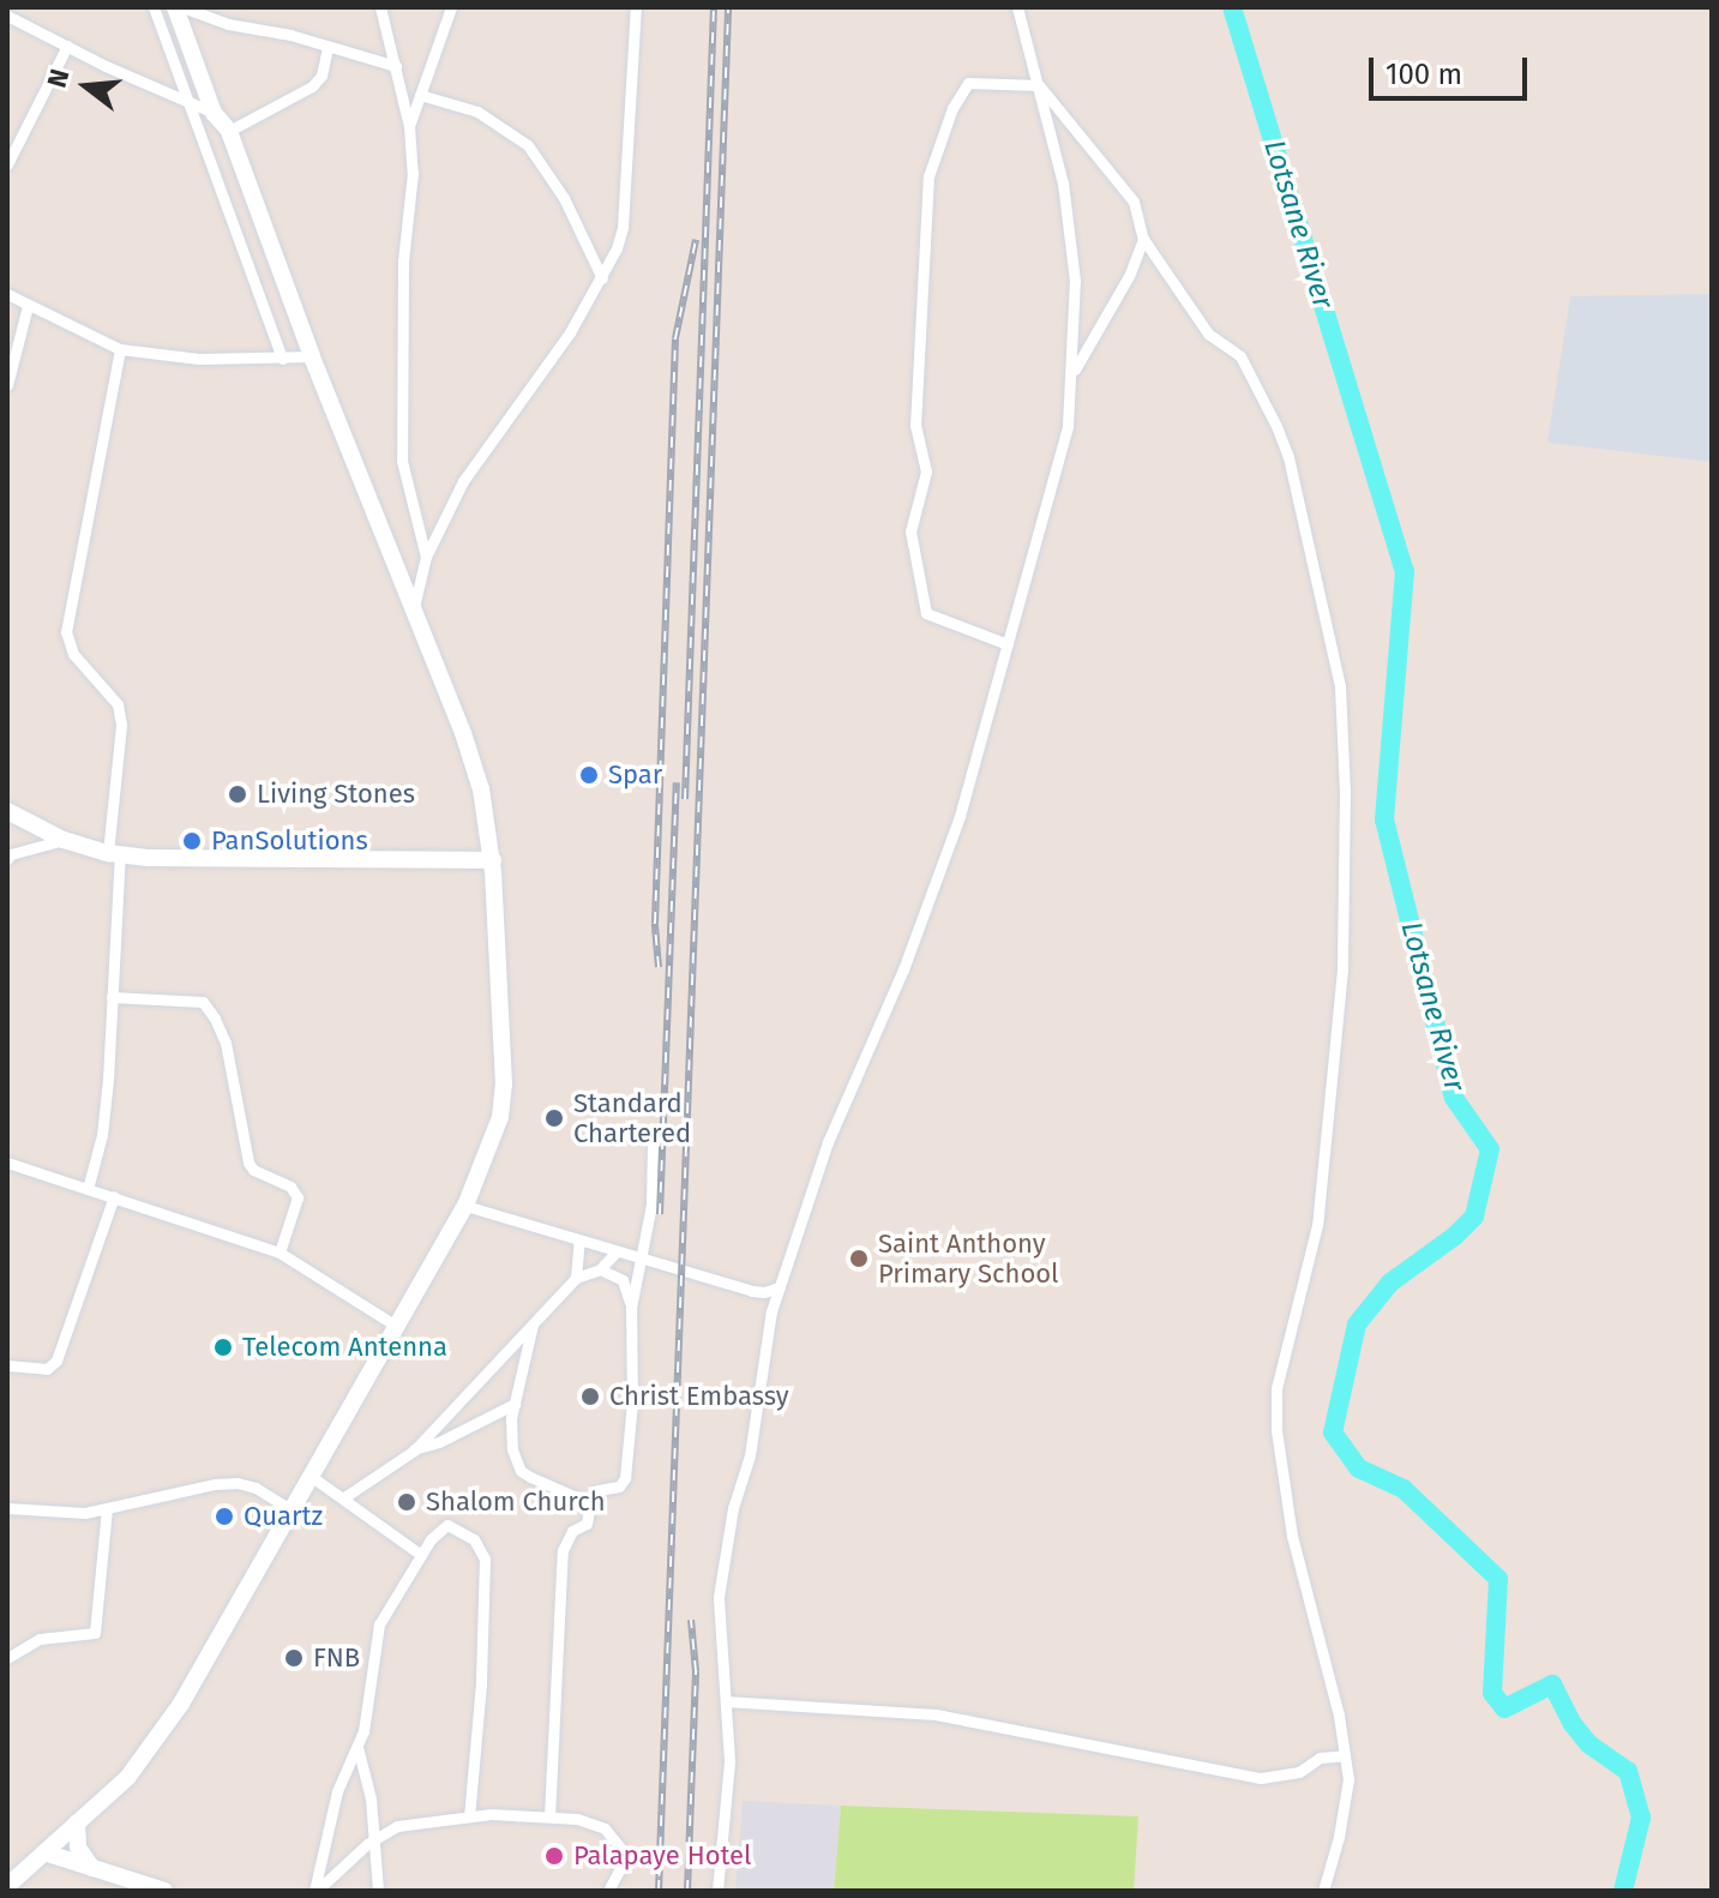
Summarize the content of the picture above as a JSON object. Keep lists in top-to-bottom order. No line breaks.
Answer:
{"water":["Lotsane River"],"places":["Spar","Living Stones","PanSolutions","Standard Chartered","Saint Anthony Primary School","Telecom Antenna","Christ Embassy","Shalom Church","Quartz","FNB","Palapaye Hotel"],"scale_bar":"100 m","north":"left"}
